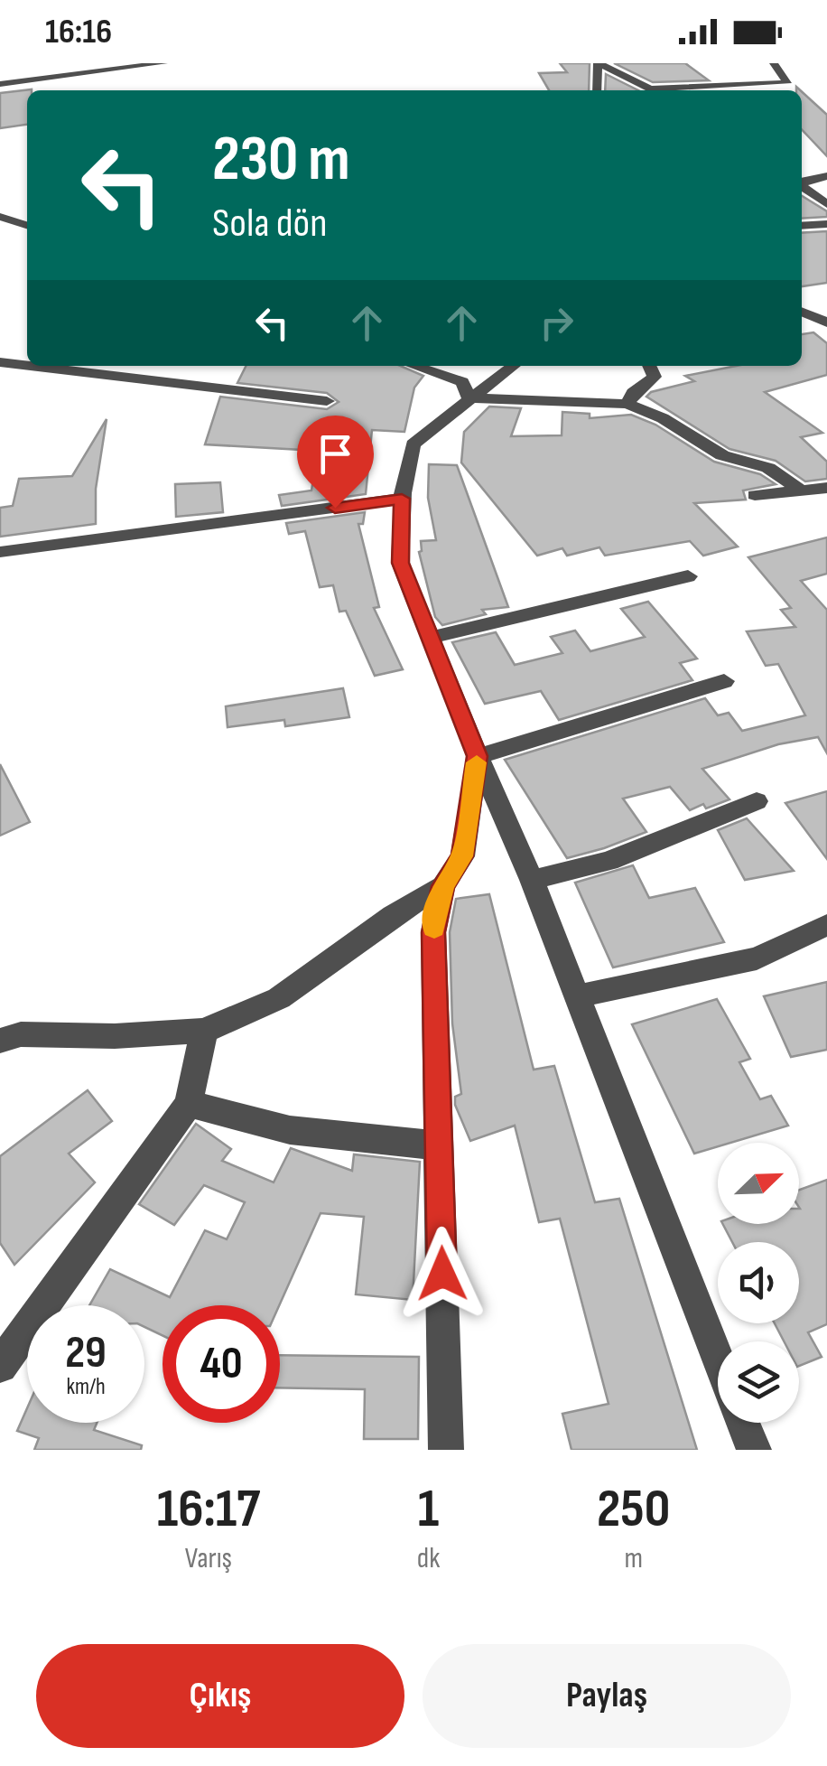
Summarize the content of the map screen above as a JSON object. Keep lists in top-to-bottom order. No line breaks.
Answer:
{"north":"top right","page":{"status":"16:16","turn":["230 m","Sola dön"],"speed":"29 km/h","limit":"40","eta":["16:17","Varış","1","dk","250","m"],"buttons":["Çıkış","Paylaş"]}}
